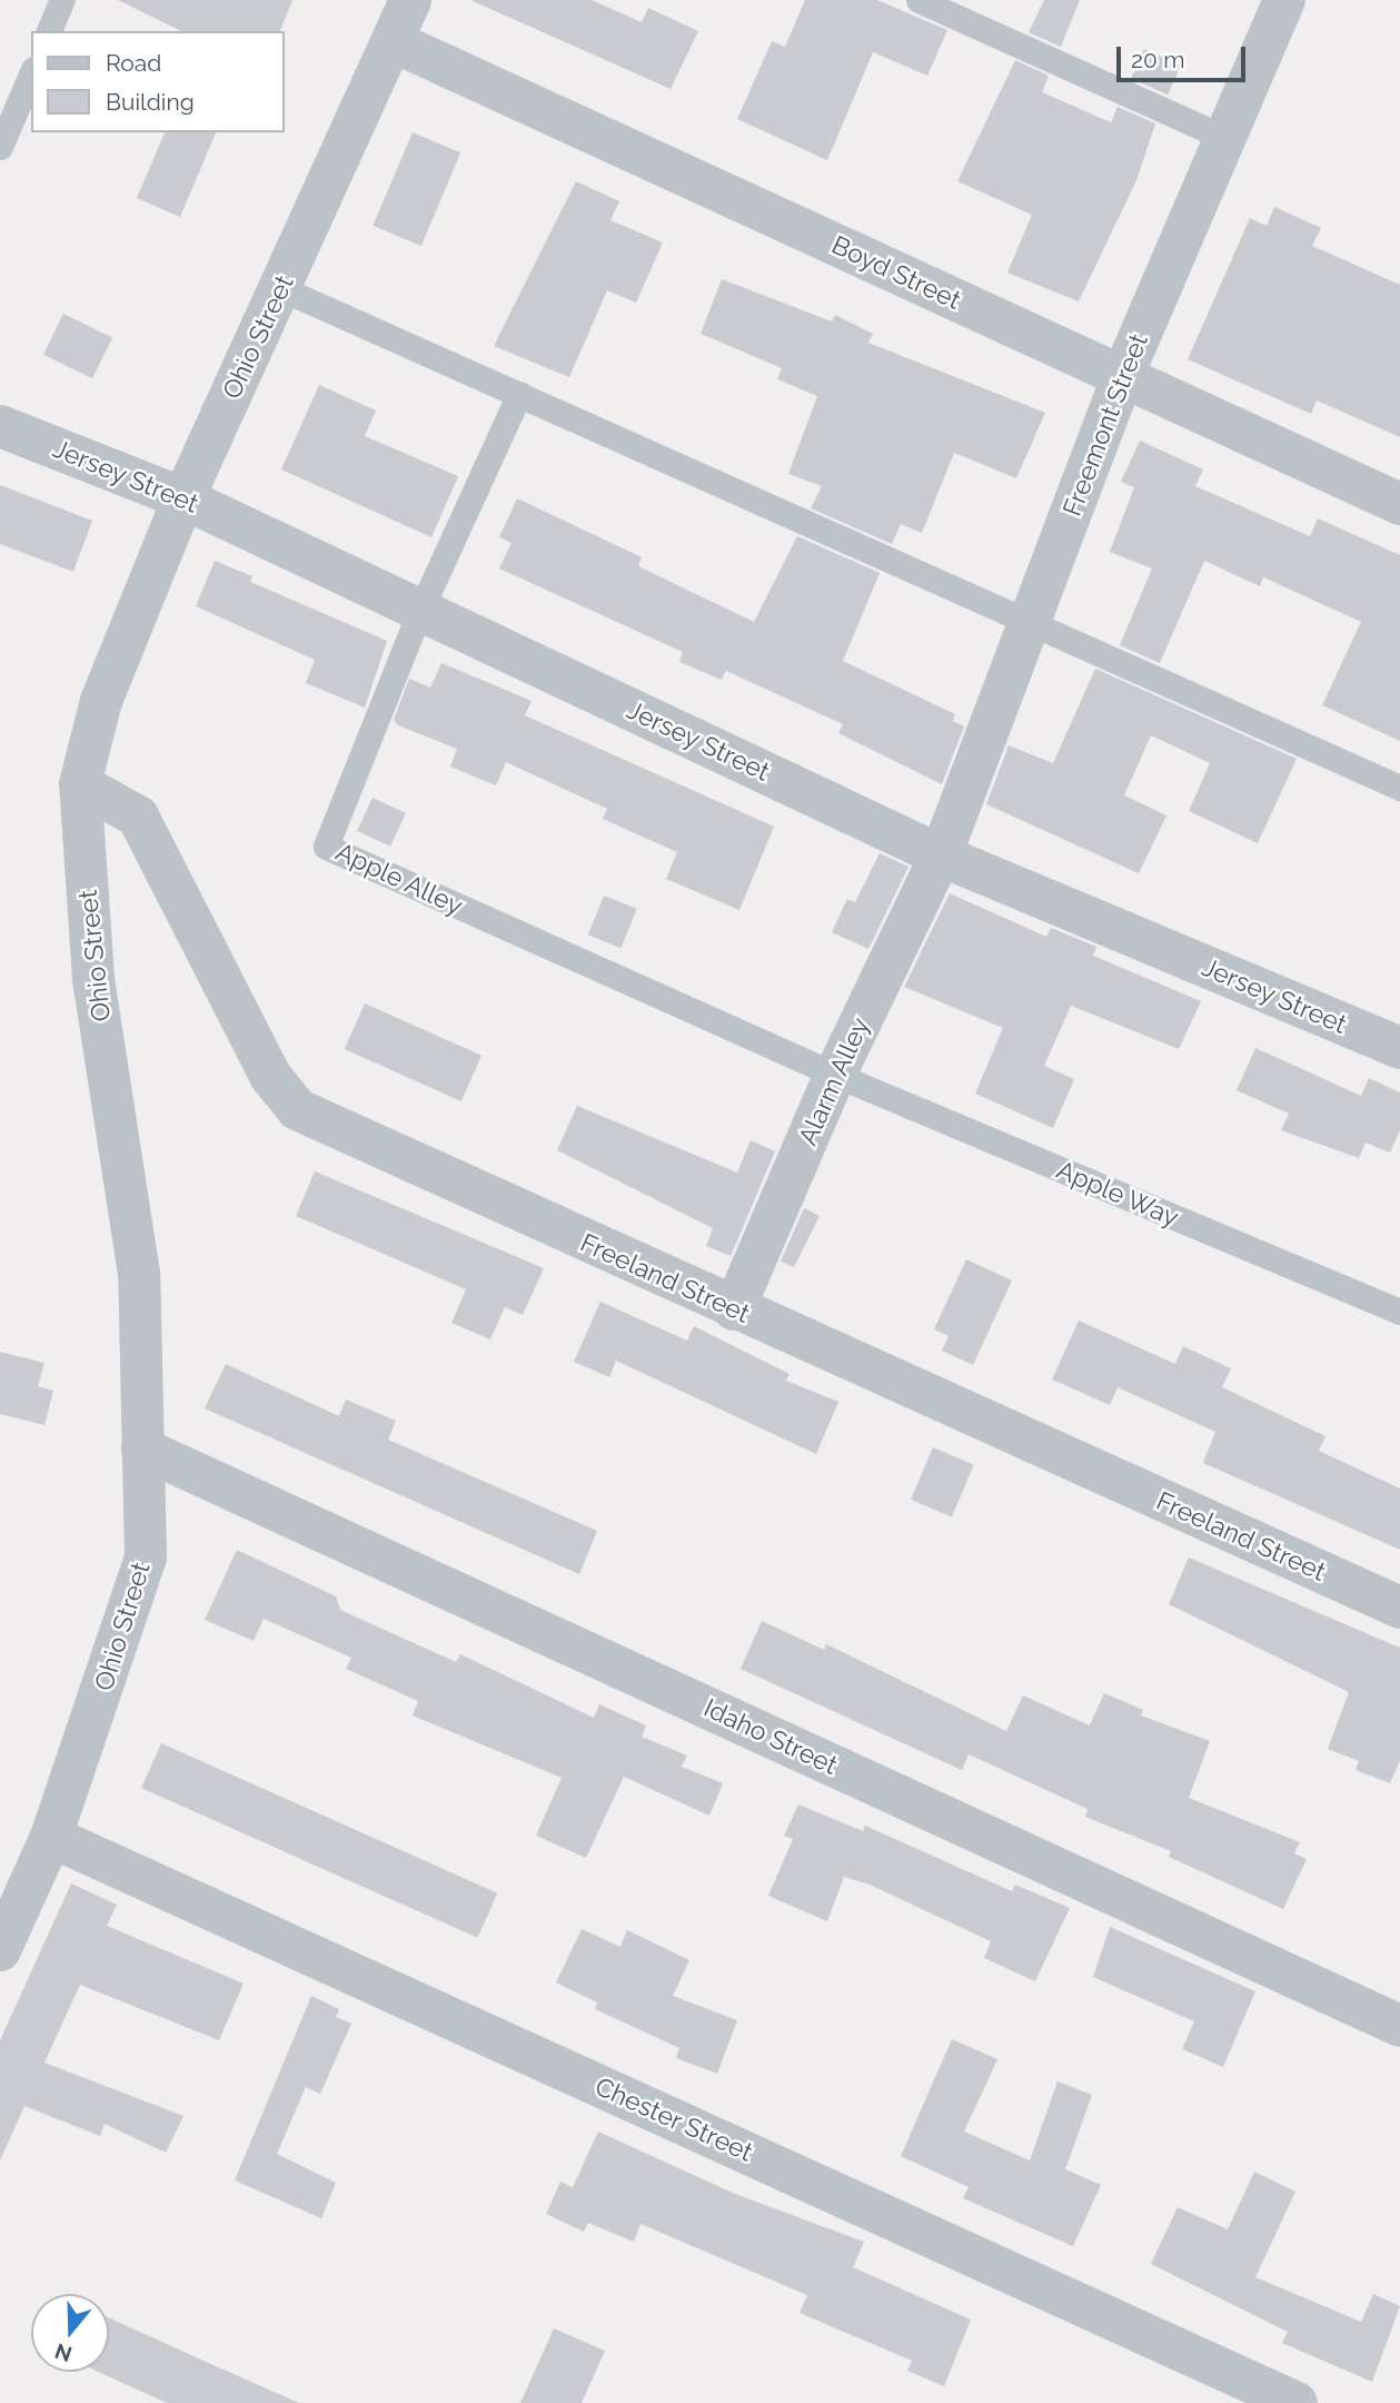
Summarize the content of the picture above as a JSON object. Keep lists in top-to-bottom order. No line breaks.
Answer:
{"streets":{"street":["Boyd Street","Ohio Street","Freemont Street","Jersey Street","Alarm Alley","Freeland Street","Idaho Street","Chester Street"],"lane":["Apple Alley","Apple Way"]},"crossings":[["Boyd Street","Ohio Street"],["Boyd Street","Freemont Street"],["Ohio Street","Jersey Street"],["Ohio Street","Freeland Street"],["Ohio Street","Idaho Street"],["Ohio Street","Chester Street"],["Freemont Street","Jersey Street"],["Freemont Street","Alarm Alley"],["Jersey Street","Apple Alley"],["Jersey Street","Alarm Alley"],["Apple Alley","Alarm Alley"],["Apple Alley","Apple Way"],["Alarm Alley","Apple Way"],["Alarm Alley","Freeland Street"]],"legend":["Road","Building"],"scale_bar":"20 m","north":"bottom"}
